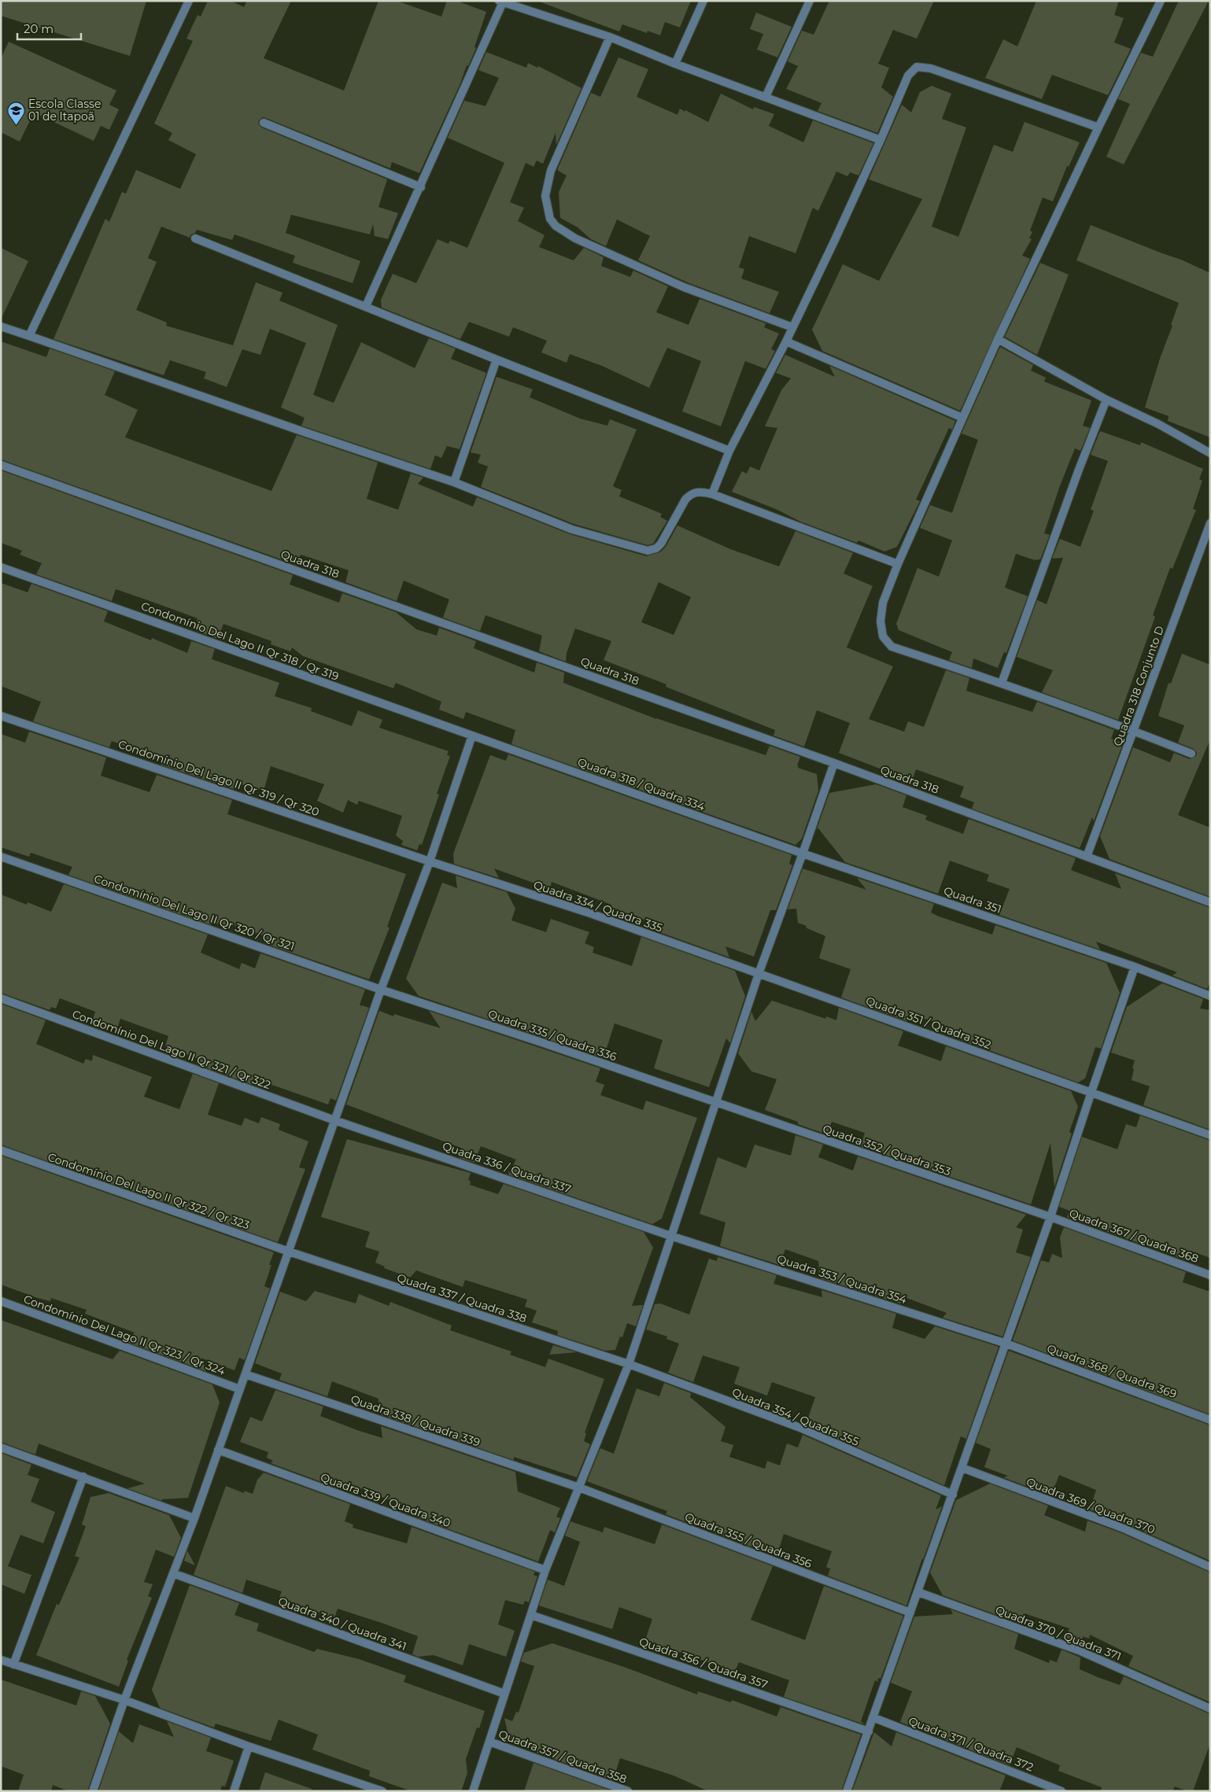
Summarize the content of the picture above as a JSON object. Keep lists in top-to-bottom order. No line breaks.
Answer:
{"streets":{"street":["Quadra 318","Condomínio Del Lago II Qr 318 / Qr 319","Quadra 318 Conjunto D","Condomínio Del Lago II Qr 319 / Qr 320","Quadra 318 / Quadra 334","Quadra 351","Quadra 334 / Quadra 335","Condomínio Del Lago II Qr 320 / Qr 321","Quadra 351 / Quadra 352","Quadra 335 / Quadra 336","Condomínio Del Lago II Qr 321 / Qr 322","Quadra 352 / Quadra 353","Quadra 336 / Quadra 337","Condomínio Del Lago II Qr 322 / Qr 323","Quadra 367 / Quadra 368","Quadra 353 / Quadra 354","Quadra 337 / Quadra 338","Condomínio Del Lago II Qr 323 / Qr 324","Quadra 368 / Quadra 369","Quadra 354 / Quadra 355","Quadra 338 / Quadra 339","Quadra 339 / Quadra 340","Quadra 369 / Quadra 370","Quadra 355 / Quadra 356","Quadra 340 / Quadra 341","Quadra 370 / Quadra 371","Quadra 356 / Quadra 357","Quadra 371 / Quadra 372","Quadra 357 / Quadra 358"]},"crossings":[["Quadra 318","Quadra 318 Conjunto D"],["Condomínio Del Lago II Qr 318 / Qr 319","Quadra 318 / Quadra 334"],["Condomínio Del Lago II Qr 319 / Qr 320","Quadra 334 / Quadra 335"],["Quadra 318 / Quadra 334","Quadra 351"],["Quadra 334 / Quadra 335","Quadra 351 / Quadra 352"],["Condomínio Del Lago II Qr 320 / Qr 321","Quadra 335 / Quadra 336"],["Quadra 335 / Quadra 336","Quadra 352 / Quadra 353"],["Condomínio Del Lago II Qr 321 / Qr 322","Quadra 336 / Quadra 337"],["Quadra 352 / Quadra 353","Quadra 367 / Quadra 368"],["Quadra 336 / Quadra 337","Quadra 353 / Quadra 354"],["Condomínio Del Lago II Qr 322 / Qr 323","Quadra 337 / Quadra 338"],["Quadra 353 / Quadra 354","Quadra 368 / Quadra 369"],["Quadra 337 / Quadra 338","Quadra 354 / Quadra 355"],["Quadra 338 / Quadra 339","Quadra 355 / Quadra 356"]],"places":{"school or university":["Escola Classe 01 de Itapoã"]},"scale_bar":"20 m"}
